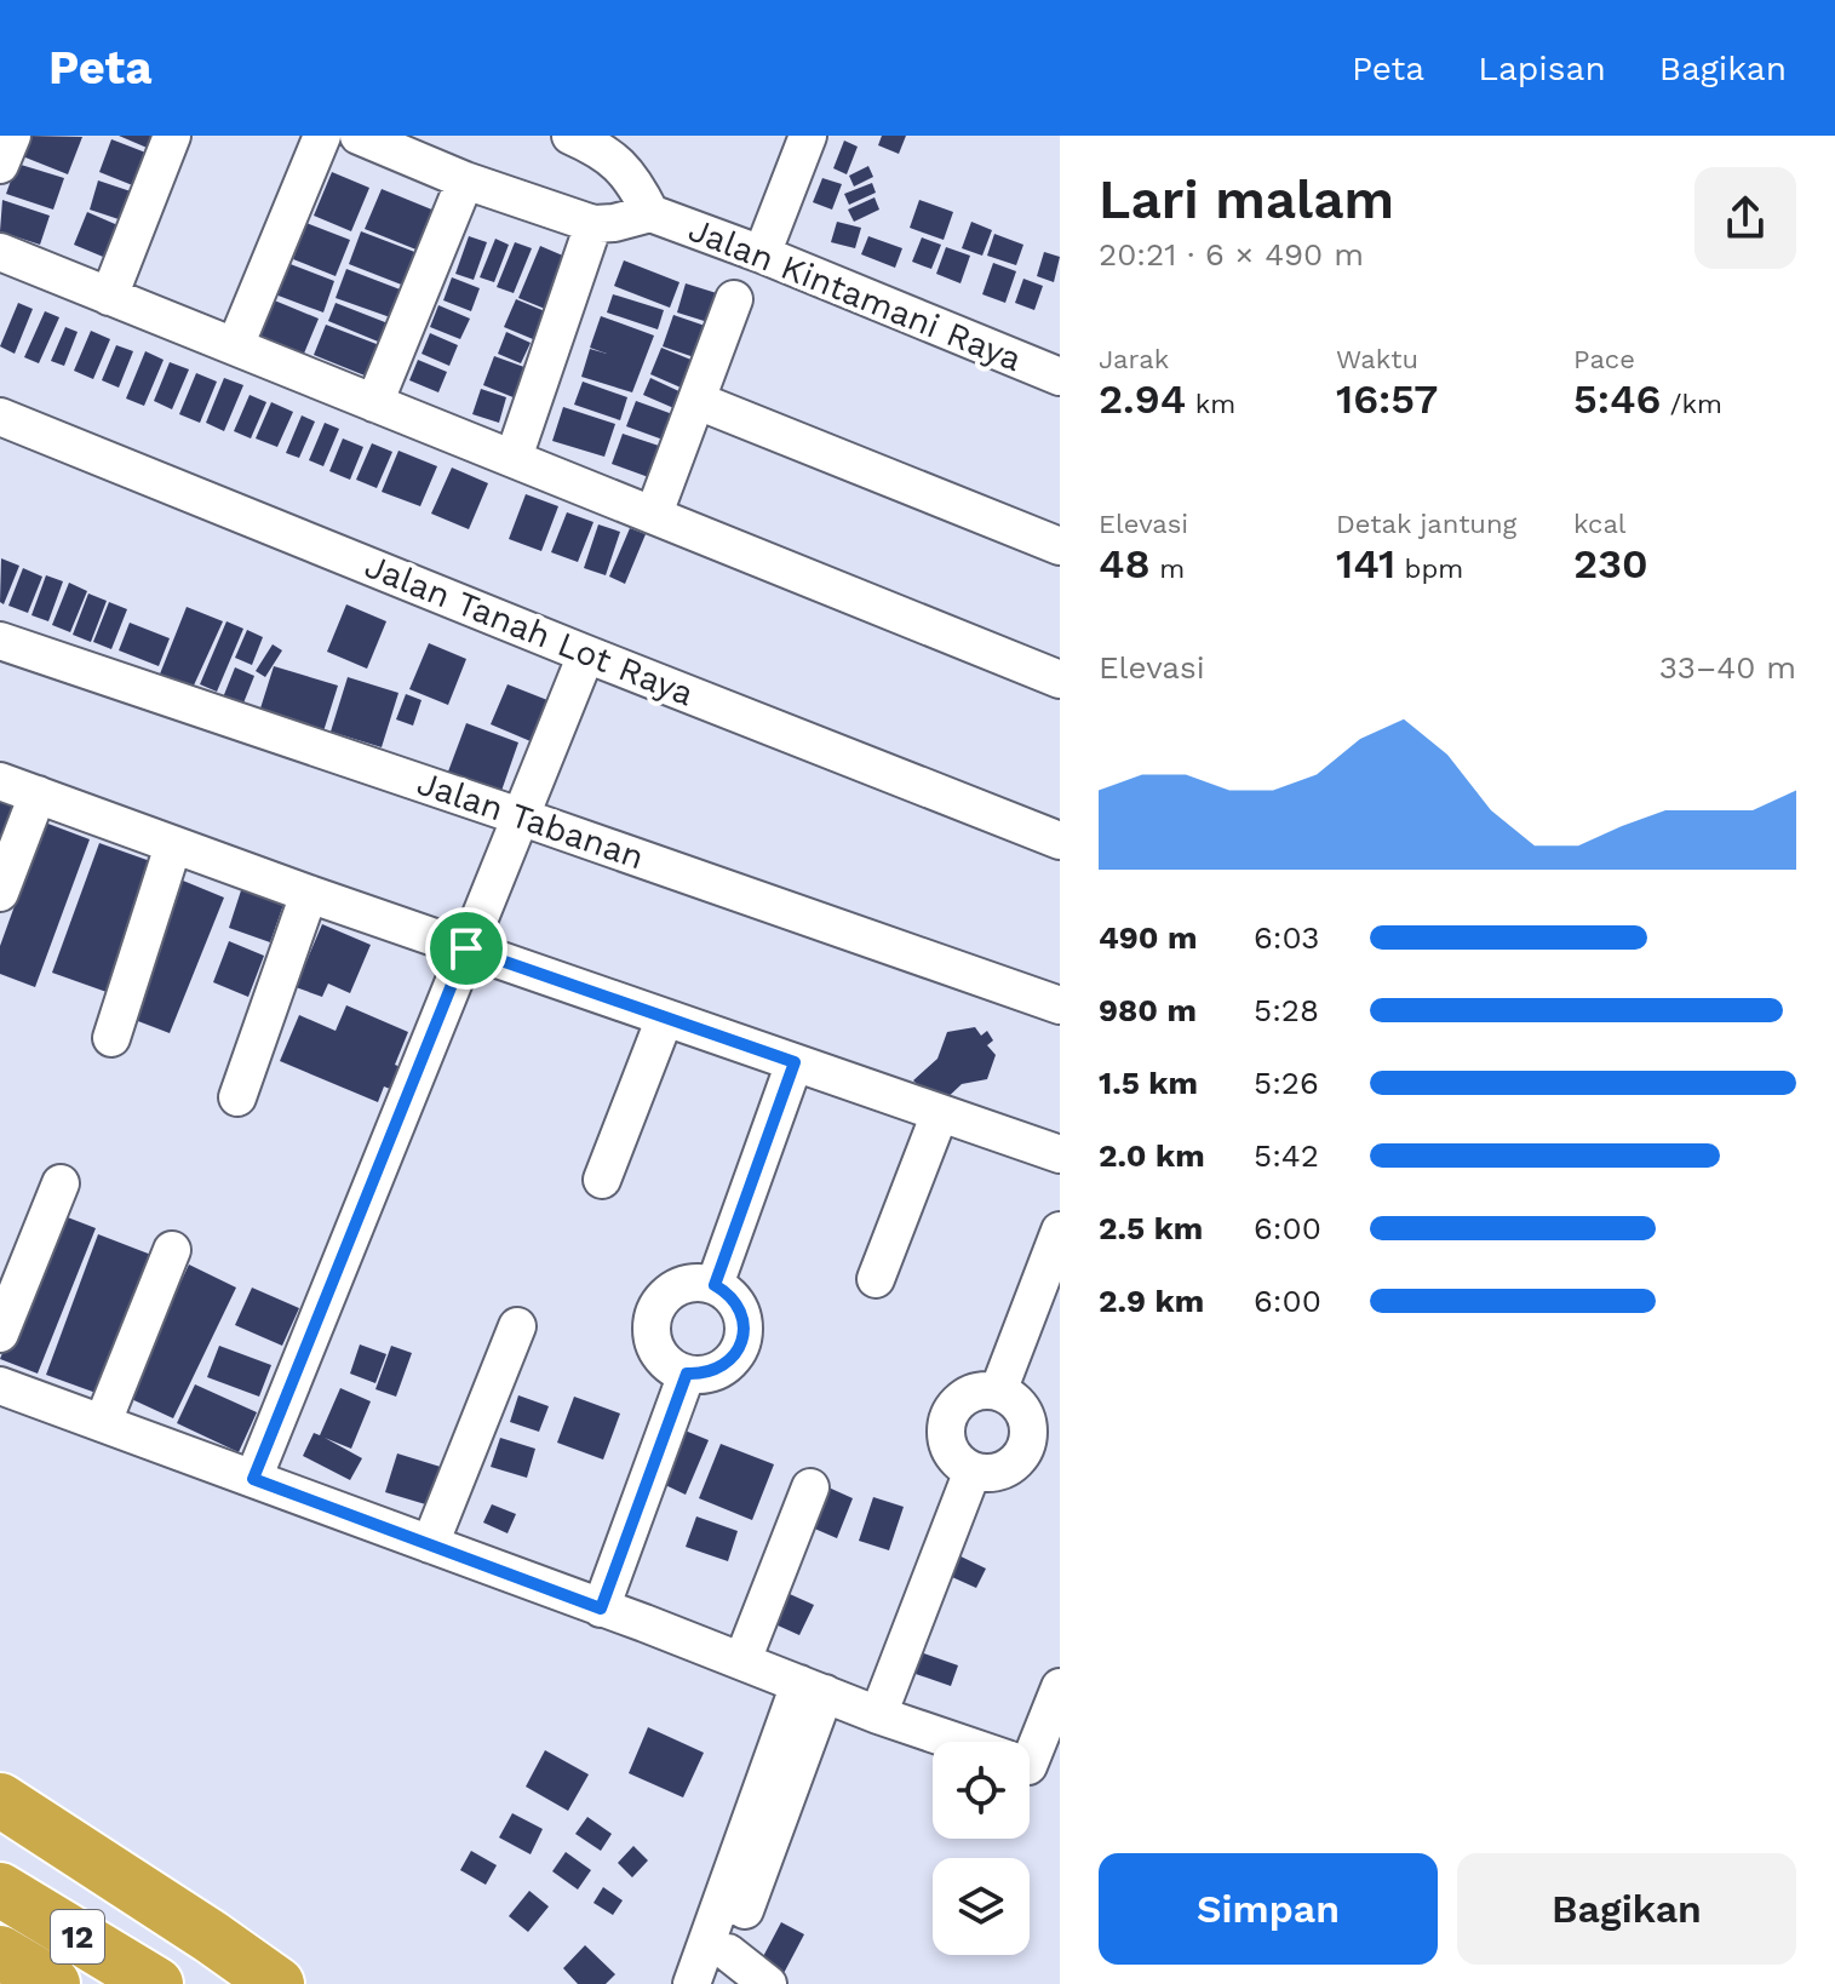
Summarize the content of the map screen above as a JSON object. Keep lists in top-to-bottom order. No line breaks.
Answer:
{"streets":{"highway":["12"],"street":["Jalan Kintamani Raya","Jalan Tanah Lot Raya","Jalan Tabanan"]},"page":{"header":"Peta","nav":["Peta","Lapisan","Bagikan"],"heading":["Lari malam","20:21 · 6 × 490 m"],"stats":[["Jarak","2.94 km"],["Waktu","16:57"],["Pace","5:46 /km"],["Elevasi","48 m"],["Detak jantung","141 bpm"],["kcal","230"]],"chart":["Elevasi","33–40 m"],"list":[{"name":"490 m","note":"6:03"},{"name":"980 m","note":"5:28"},{"name":"1.5 km","note":"5:26"},{"name":"2.0 km","note":"5:42"},{"name":"2.5 km","note":"6:00"},{"name":"2.9 km","note":"6:00"}],"buttons":["Simpan","Bagikan"]}}
